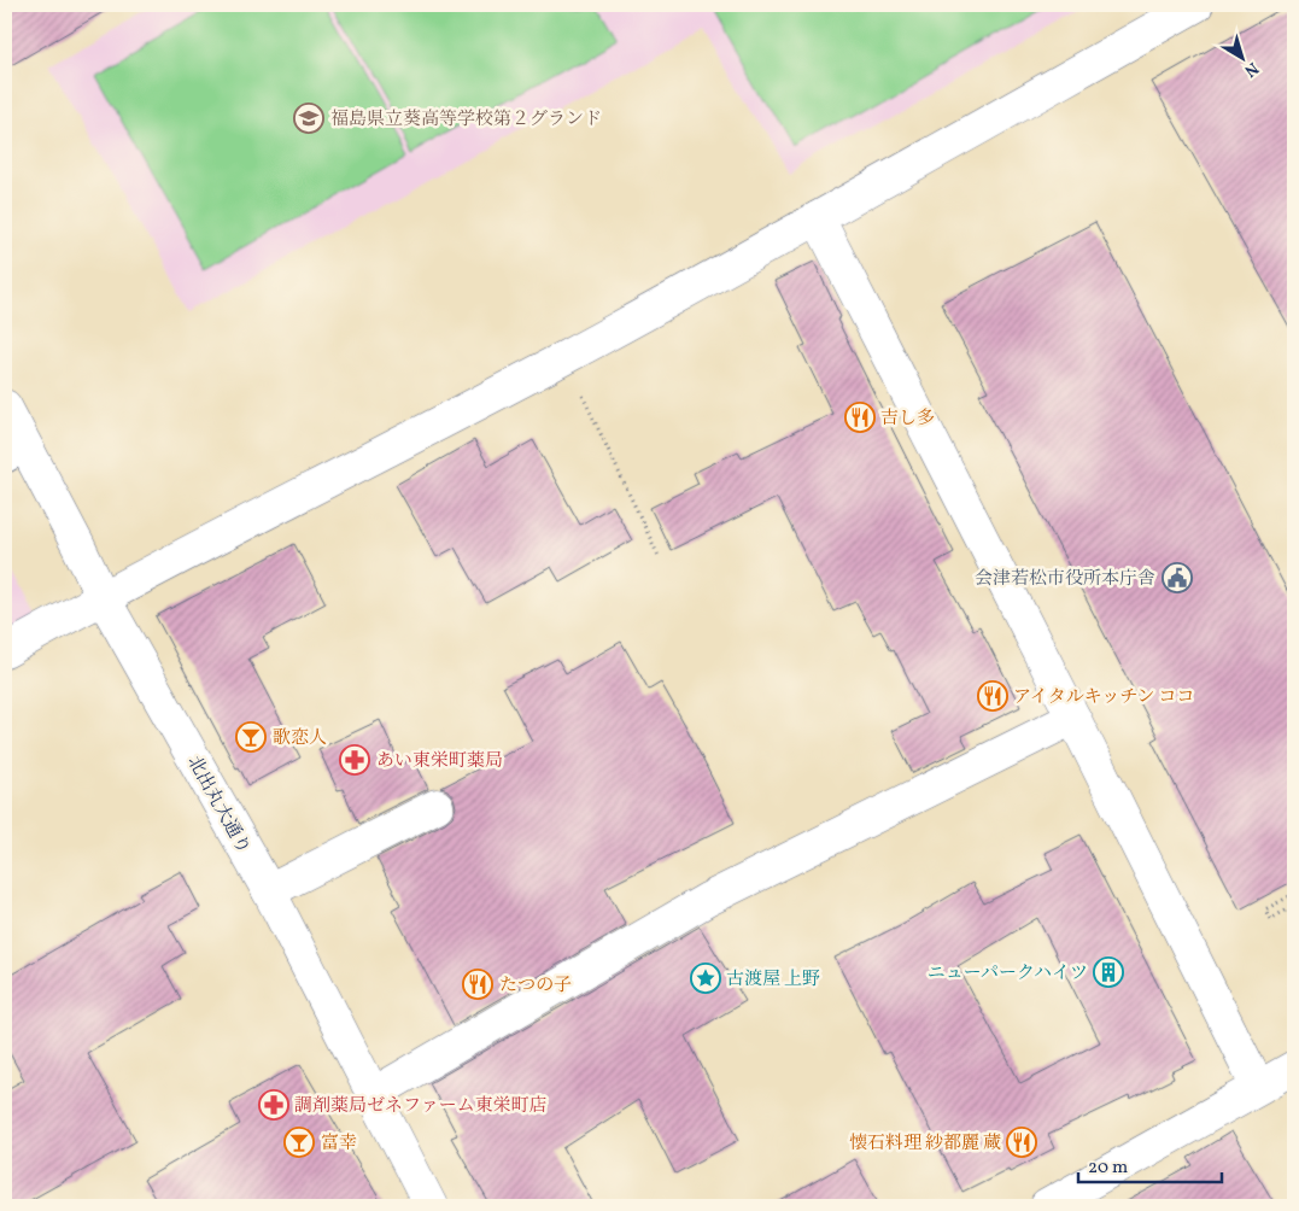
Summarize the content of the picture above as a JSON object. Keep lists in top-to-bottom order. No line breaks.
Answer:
{"streets":{"street":["北出丸大通り"]},"places":{"school or university":["福島県立葵高等学校第２グランド"],"restaurant":["吉し多","アイタルキッチン ココ","たつの子","懐石料理 紗都麗 蔵"],"public building":["会津若松市役所本庁舎"],"bar":["歌恋人","富幸"],"pharmacy":["あい東栄町薬局","調剤薬局ゼネファーム東栄町店"],"building":["ニューパークハイツ"],"place":["古渡屋 上野"]},"scale_bar":"20 m","north":"bottom right"}
